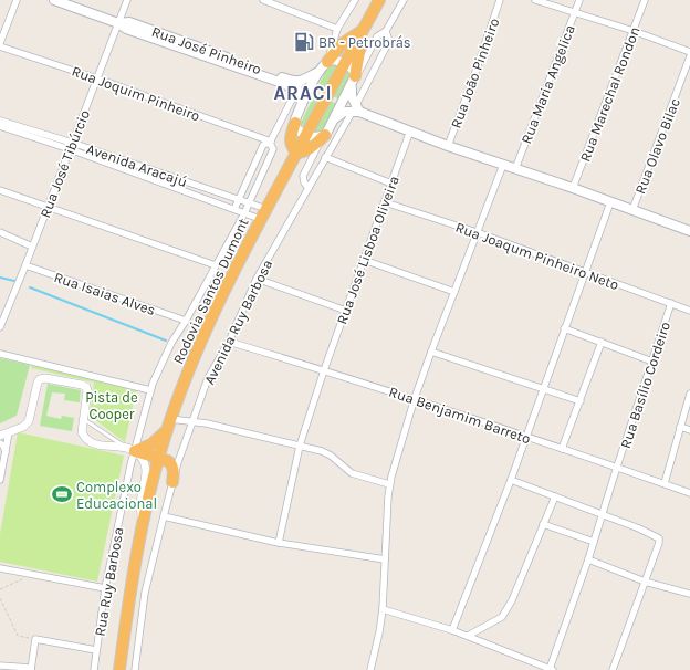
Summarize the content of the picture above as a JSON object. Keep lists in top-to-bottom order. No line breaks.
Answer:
{"streets":{"highway":["Rodovia Santos Dumont"],"main road":["Rua José Pinheiro"],"street":["Rua João Pinheiro","Rua Maria Angelica","Rua Joquim Pinheiro","Rua Marechal Rondon","Rua Olavo Bilac","Rua José Tibúrcio","Avenida Aracajú","Rua José Lisboa Oliveira","Rua Joaqum Pinheiro Neto","Rua Isaias Alves","Avenida Ruy Barbosa","Rua Basílio Cordeiro","Rua Benjamim Barreto","Rua Ruy Barbosa"]},"crossings":[["Rua José Pinheiro","Rua José Tibúrcio"],["Rua Joquim Pinheiro","Rua José Tibúrcio"],["Rua Joquim Pinheiro","Rua Ruy Barbosa"],["Rua José Tibúrcio","Avenida Aracajú"],["Rua José Tibúrcio","Rua Isaias Alves"],["Avenida Aracajú","Rodovia Santos Dumont"],["Avenida Aracajú","Rua Ruy Barbosa"],["Rua José Lisboa Oliveira","Rua Joaqum Pinheiro Neto"],["Rua José Lisboa Oliveira","Rua Benjamim Barreto"],["Rua Joaqum Pinheiro Neto","Rua Basílio Cordeiro"],["Rua Isaias Alves","Rua Ruy Barbosa"],["Avenida Ruy Barbosa","Rua Benjamim Barreto"],["Rua Basílio Cordeiro","Rua Benjamim Barreto"]],"districts":["ARACI"],"parks":["Pista de Cooper"],"places":{"fuel station":["BR - Petrobrás"],"sports":["Complexo Educacional"]}}
